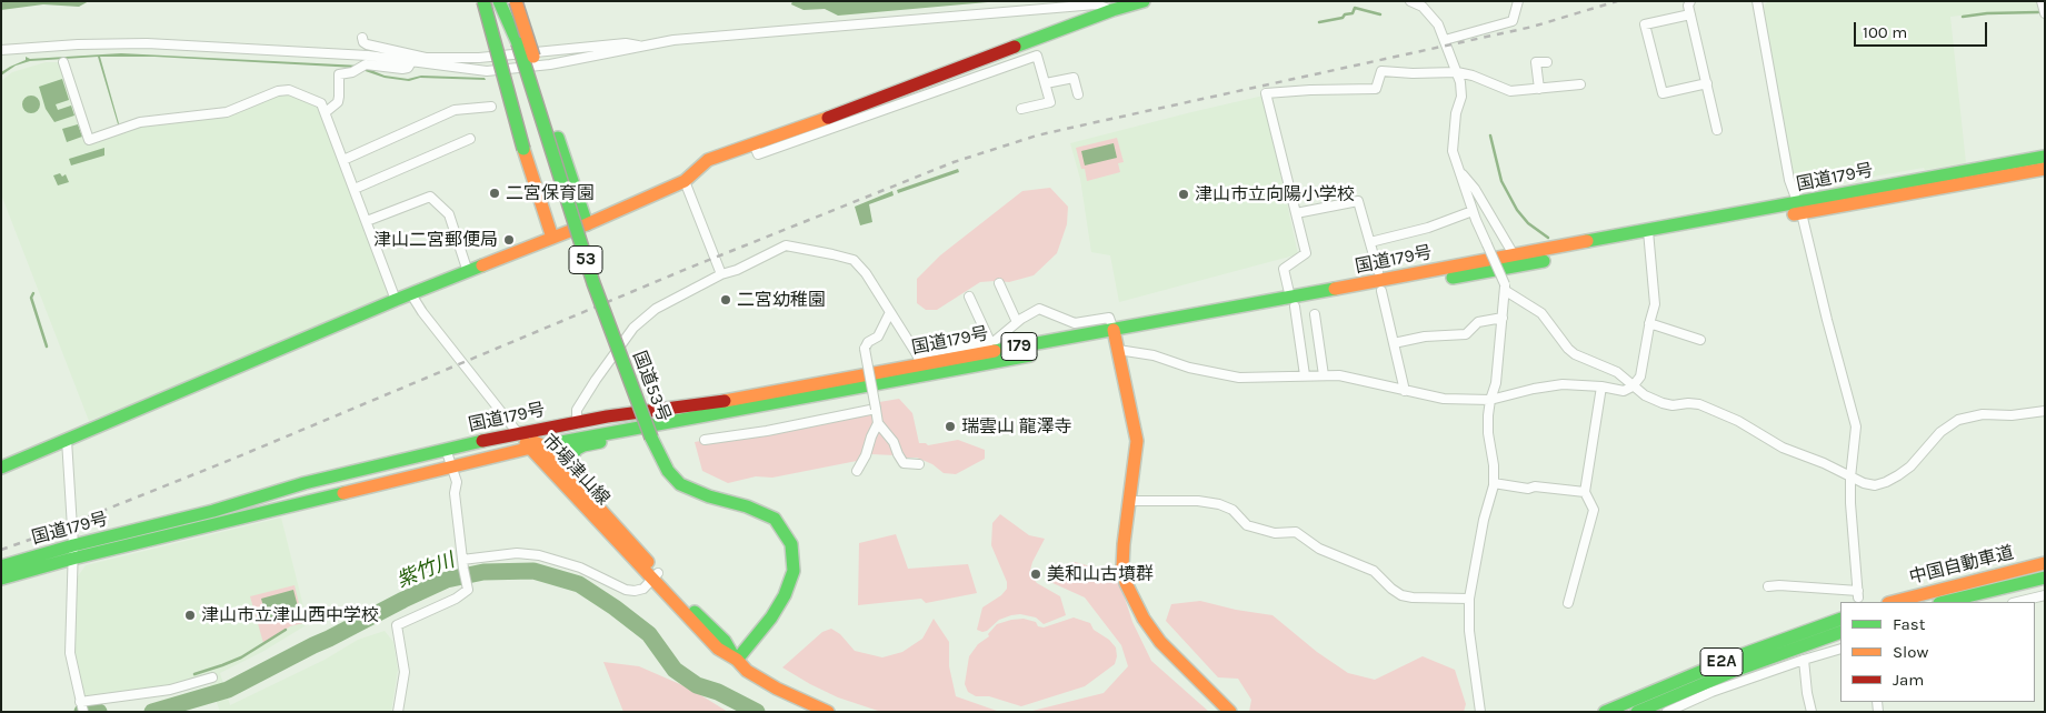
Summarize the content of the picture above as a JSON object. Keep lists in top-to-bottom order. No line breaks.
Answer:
{"streets":{"main road":["国道179号","53","179","国道53号","市場津山線","中国自動車道","E2A"]},"crossings":[["国道179号","市場津山線"],["国道53号","市場津山線"]],"water":["紫竹川"],"places":["二宮保育園","津山市立向陽小学校","津山二宮郵便局","二宮幼稚園","瑞雲山 龍澤寺","美和山古墳群","津山市立津山西中学校"],"legend":["Fast","Slow","Jam"],"scale_bar":"100 m"}
